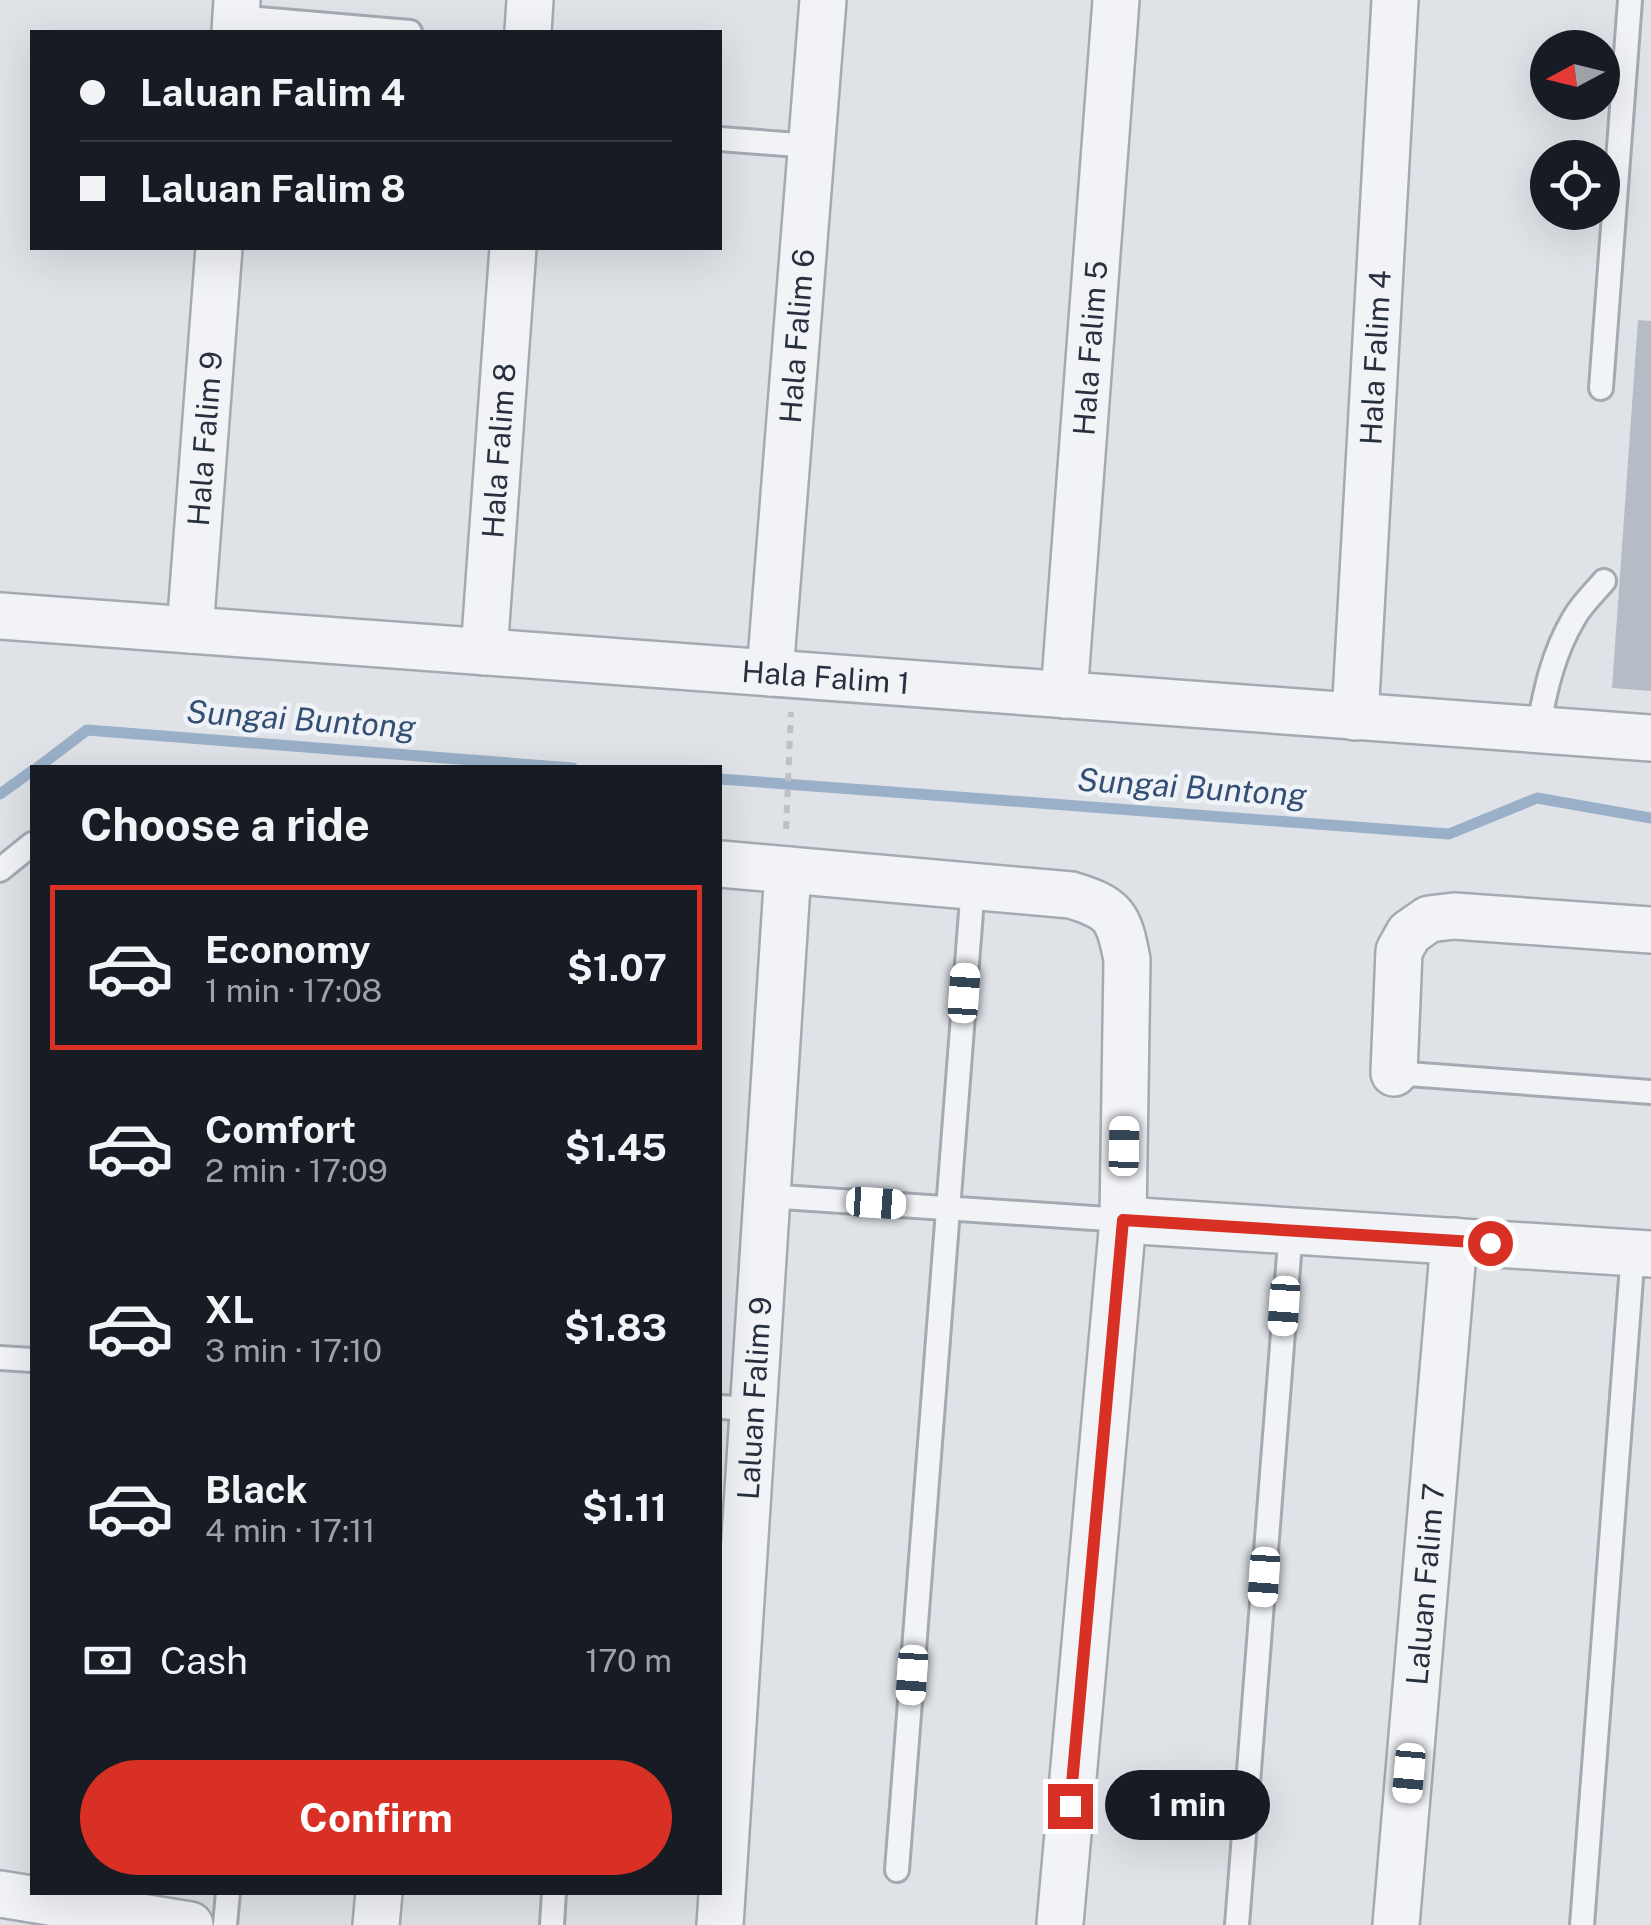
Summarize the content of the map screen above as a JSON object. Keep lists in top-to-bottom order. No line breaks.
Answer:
{"streets":{"street":["Hala Falim 6","Hala Falim 5","Hala Falim 4","Hala Falim 9","Hala Falim 8","Hala Falim 1","Laluan Falim 9","Laluan Falim 7"]},"crossings":[["Hala Falim 6","Hala Falim 1"],["Hala Falim 5","Hala Falim 1"],["Hala Falim 4","Hala Falim 1"],["Hala Falim 9","Hala Falim 1"],["Hala Falim 8","Hala Falim 1"]],"water":["Sungai Buntong"],"north":"left","page":{"banner":["Laluan Falim 4","Laluan Falim 8"],"heading":"Choose a ride","list":[{"name":"Economy","note":"1 min · 17:08","value":"$1.07"},{"name":"Comfort","note":"2 min · 17:09","value":"$1.45"},{"name":"XL","note":"3 min · 17:10","value":"$1.83"},{"name":"Black","note":"4 min · 17:11","value":"$1.11"}],"pay":["Cash","170 m"],"buttons":"Confirm","bubble":"1 min"}}
